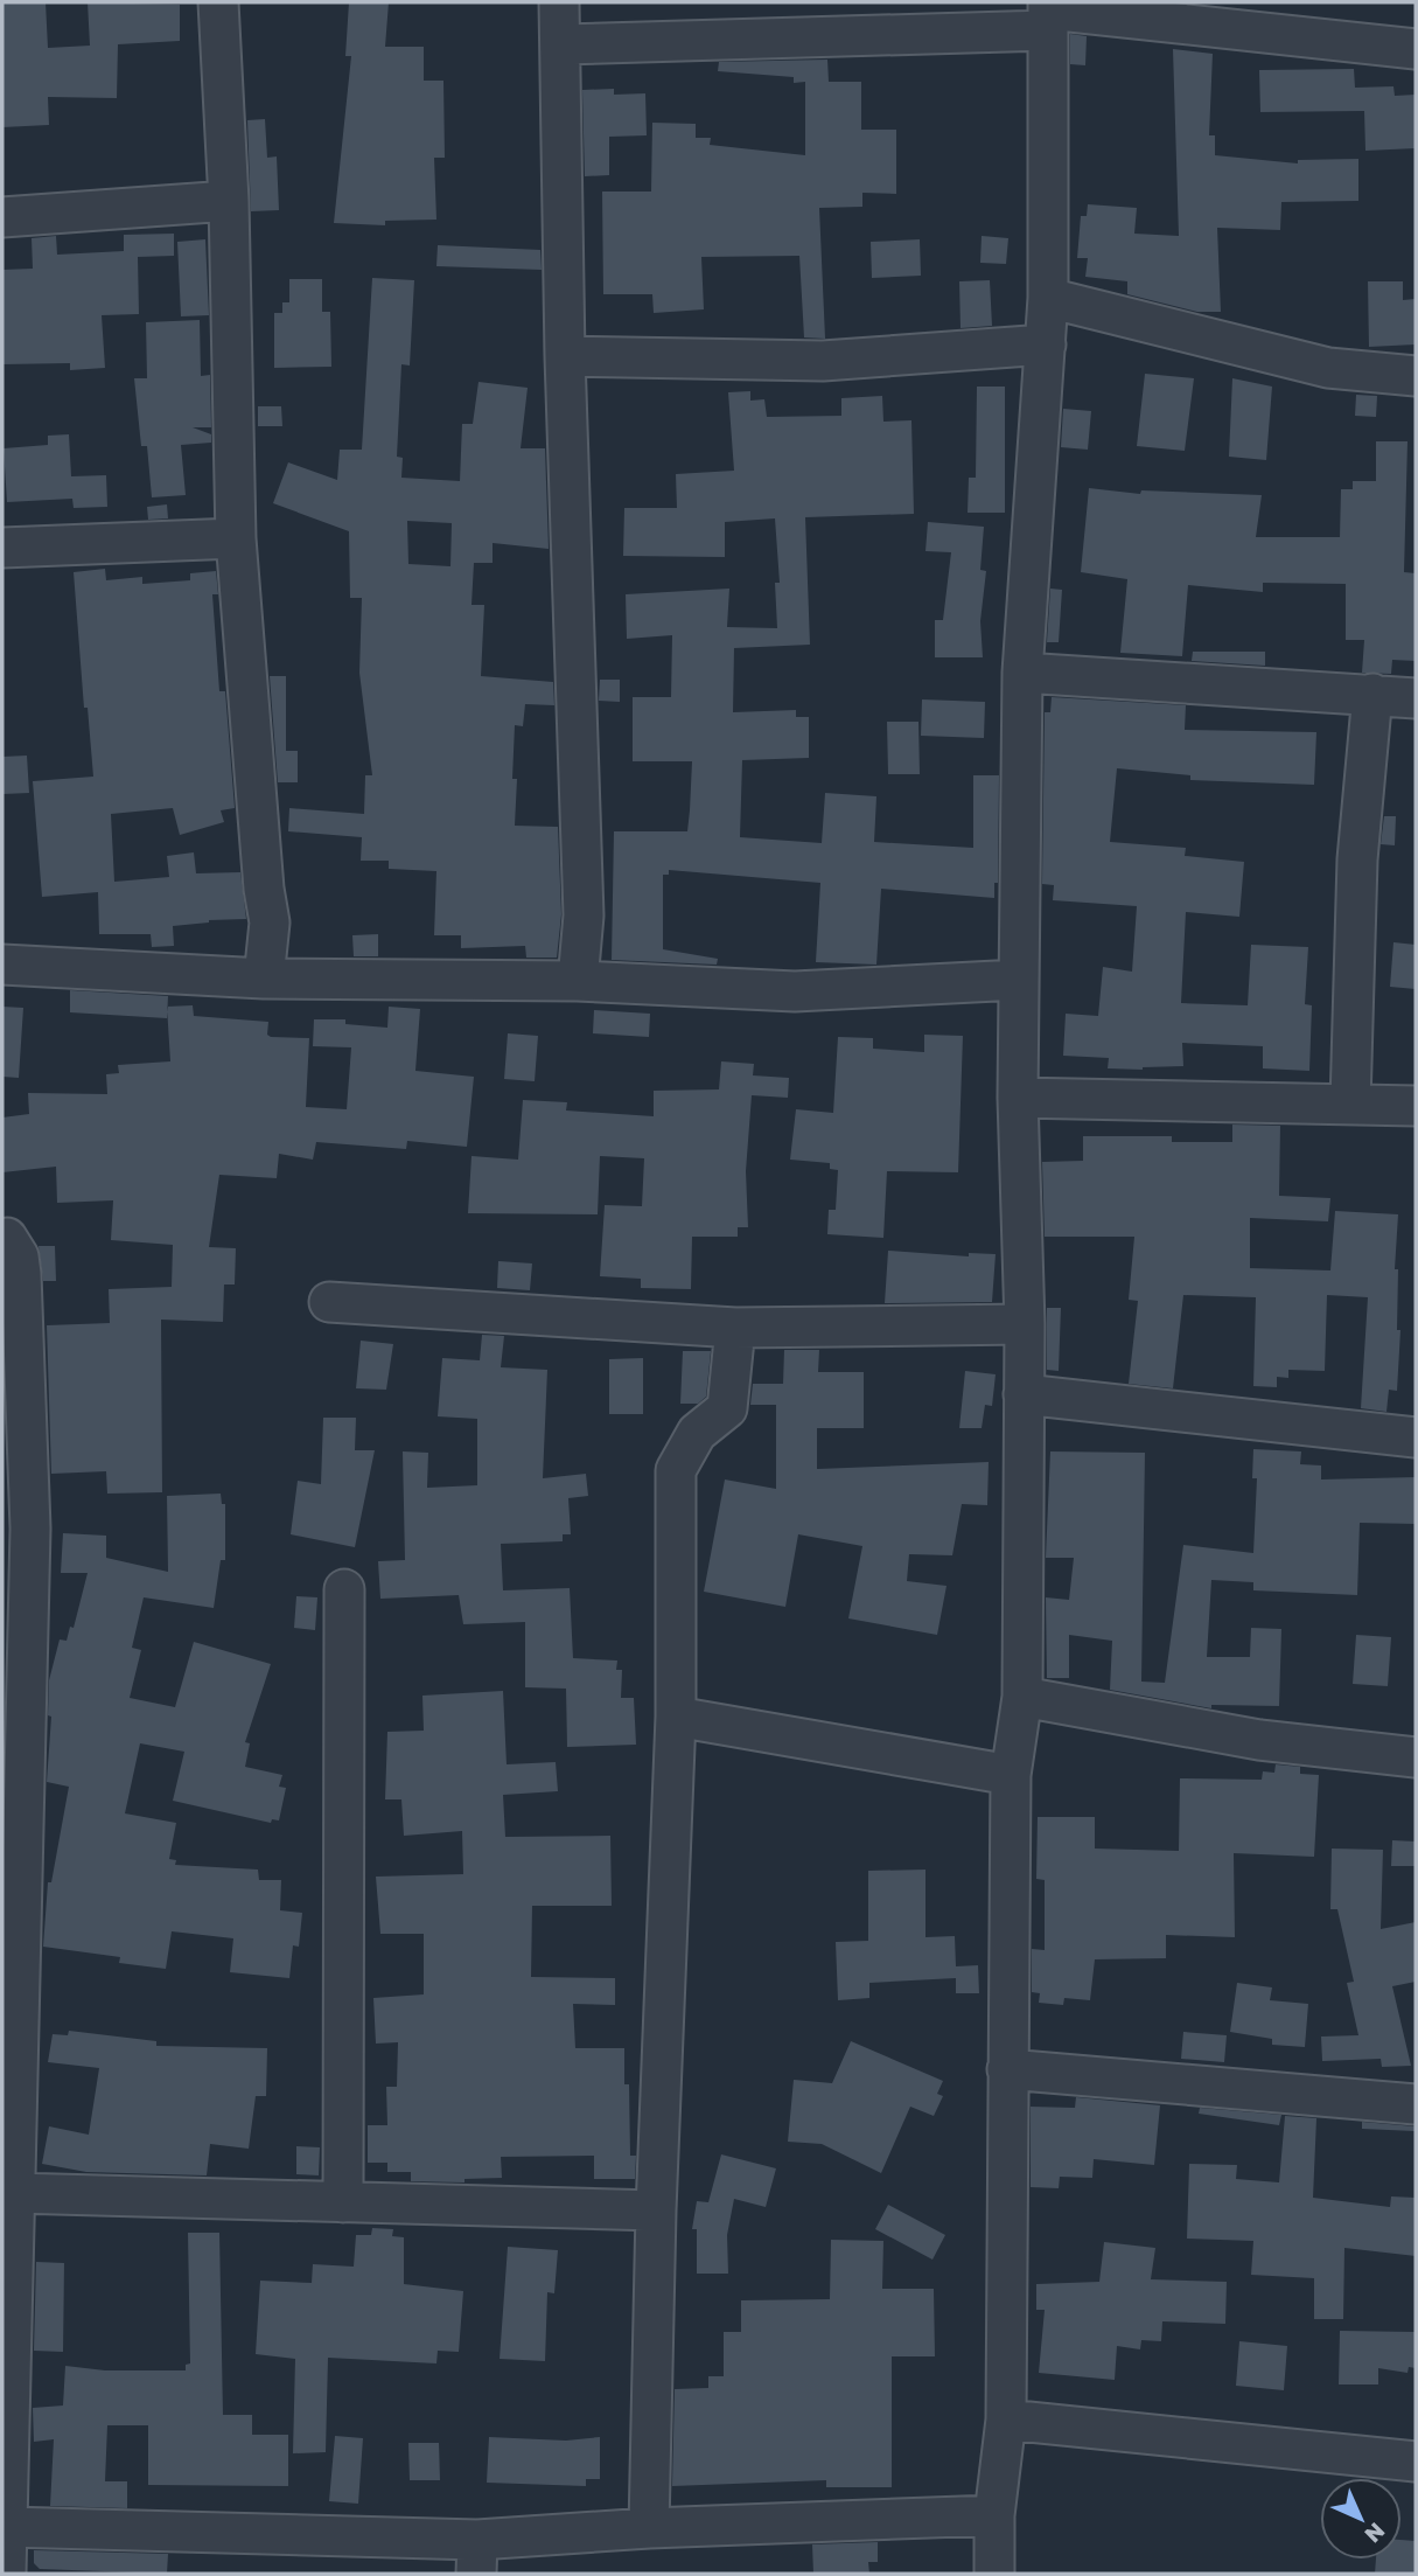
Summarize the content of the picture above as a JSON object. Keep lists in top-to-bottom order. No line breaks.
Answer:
{"north":"bottom right"}
